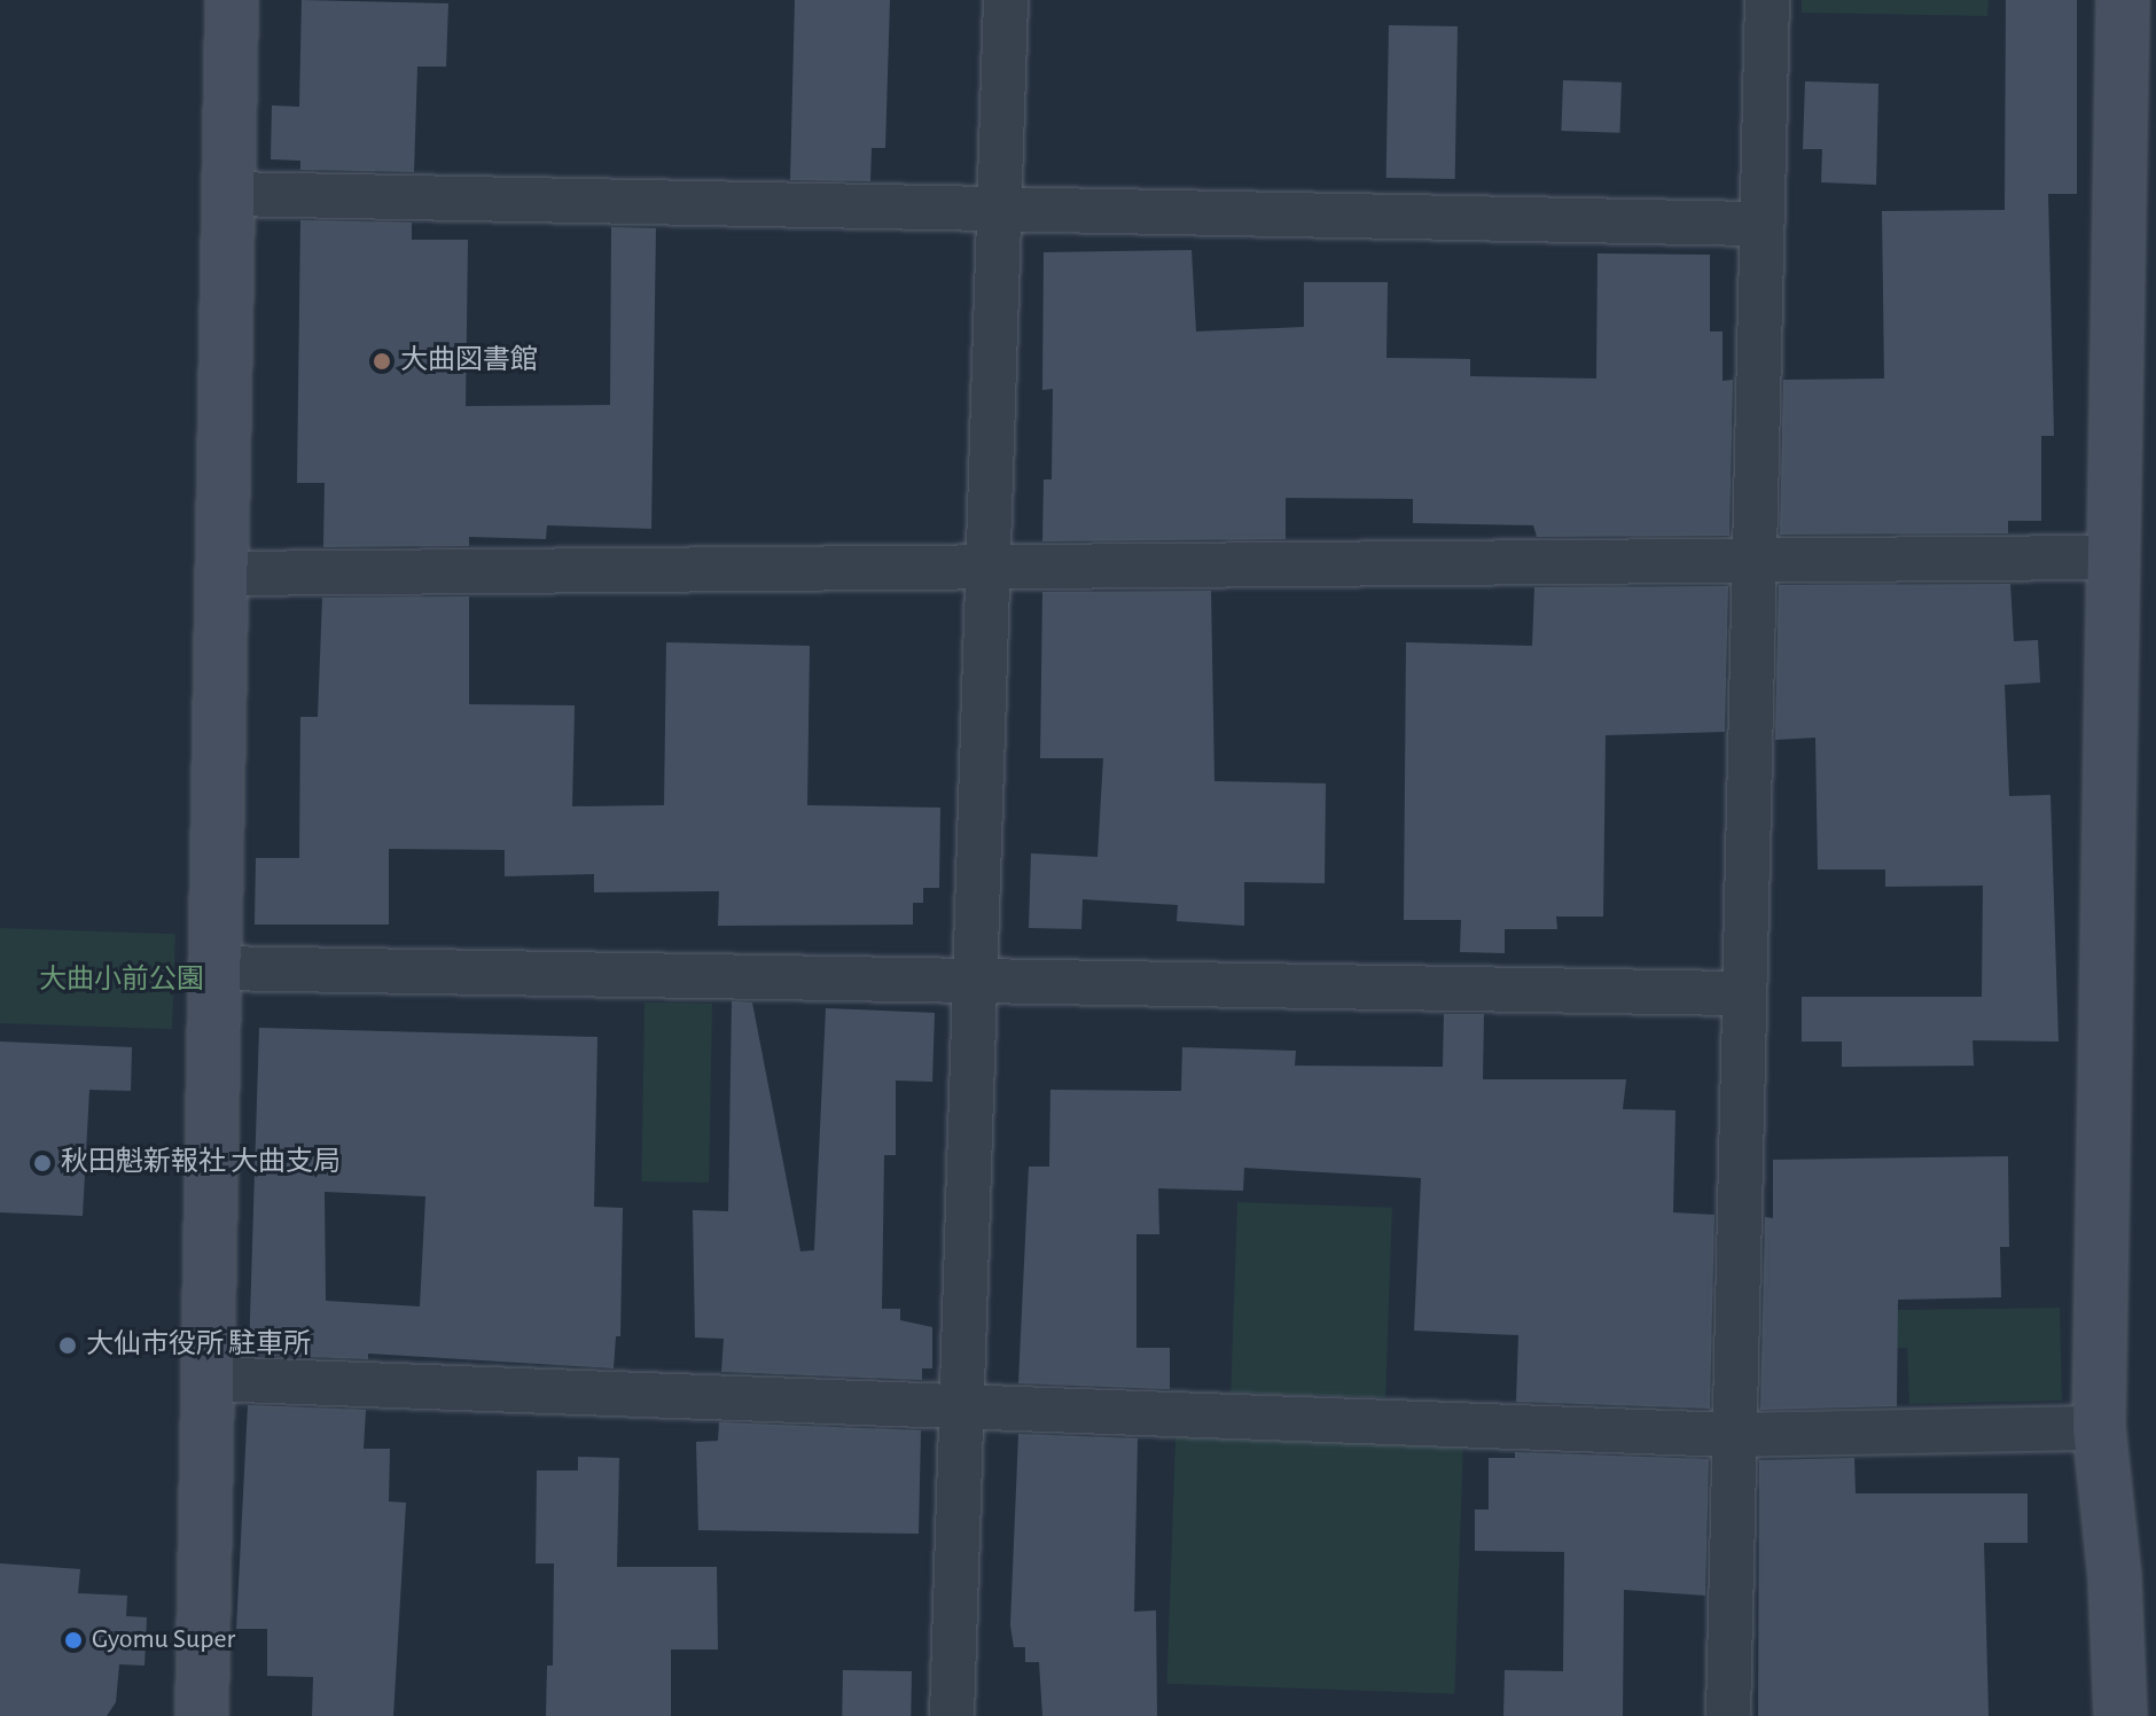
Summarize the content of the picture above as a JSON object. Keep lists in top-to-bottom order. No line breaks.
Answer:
{"parks":["大曲小前公園"],"places":["大曲図書館","秋田魁新報社 大曲支局","大仙市役所 駐車所","Gyomu Super"]}
